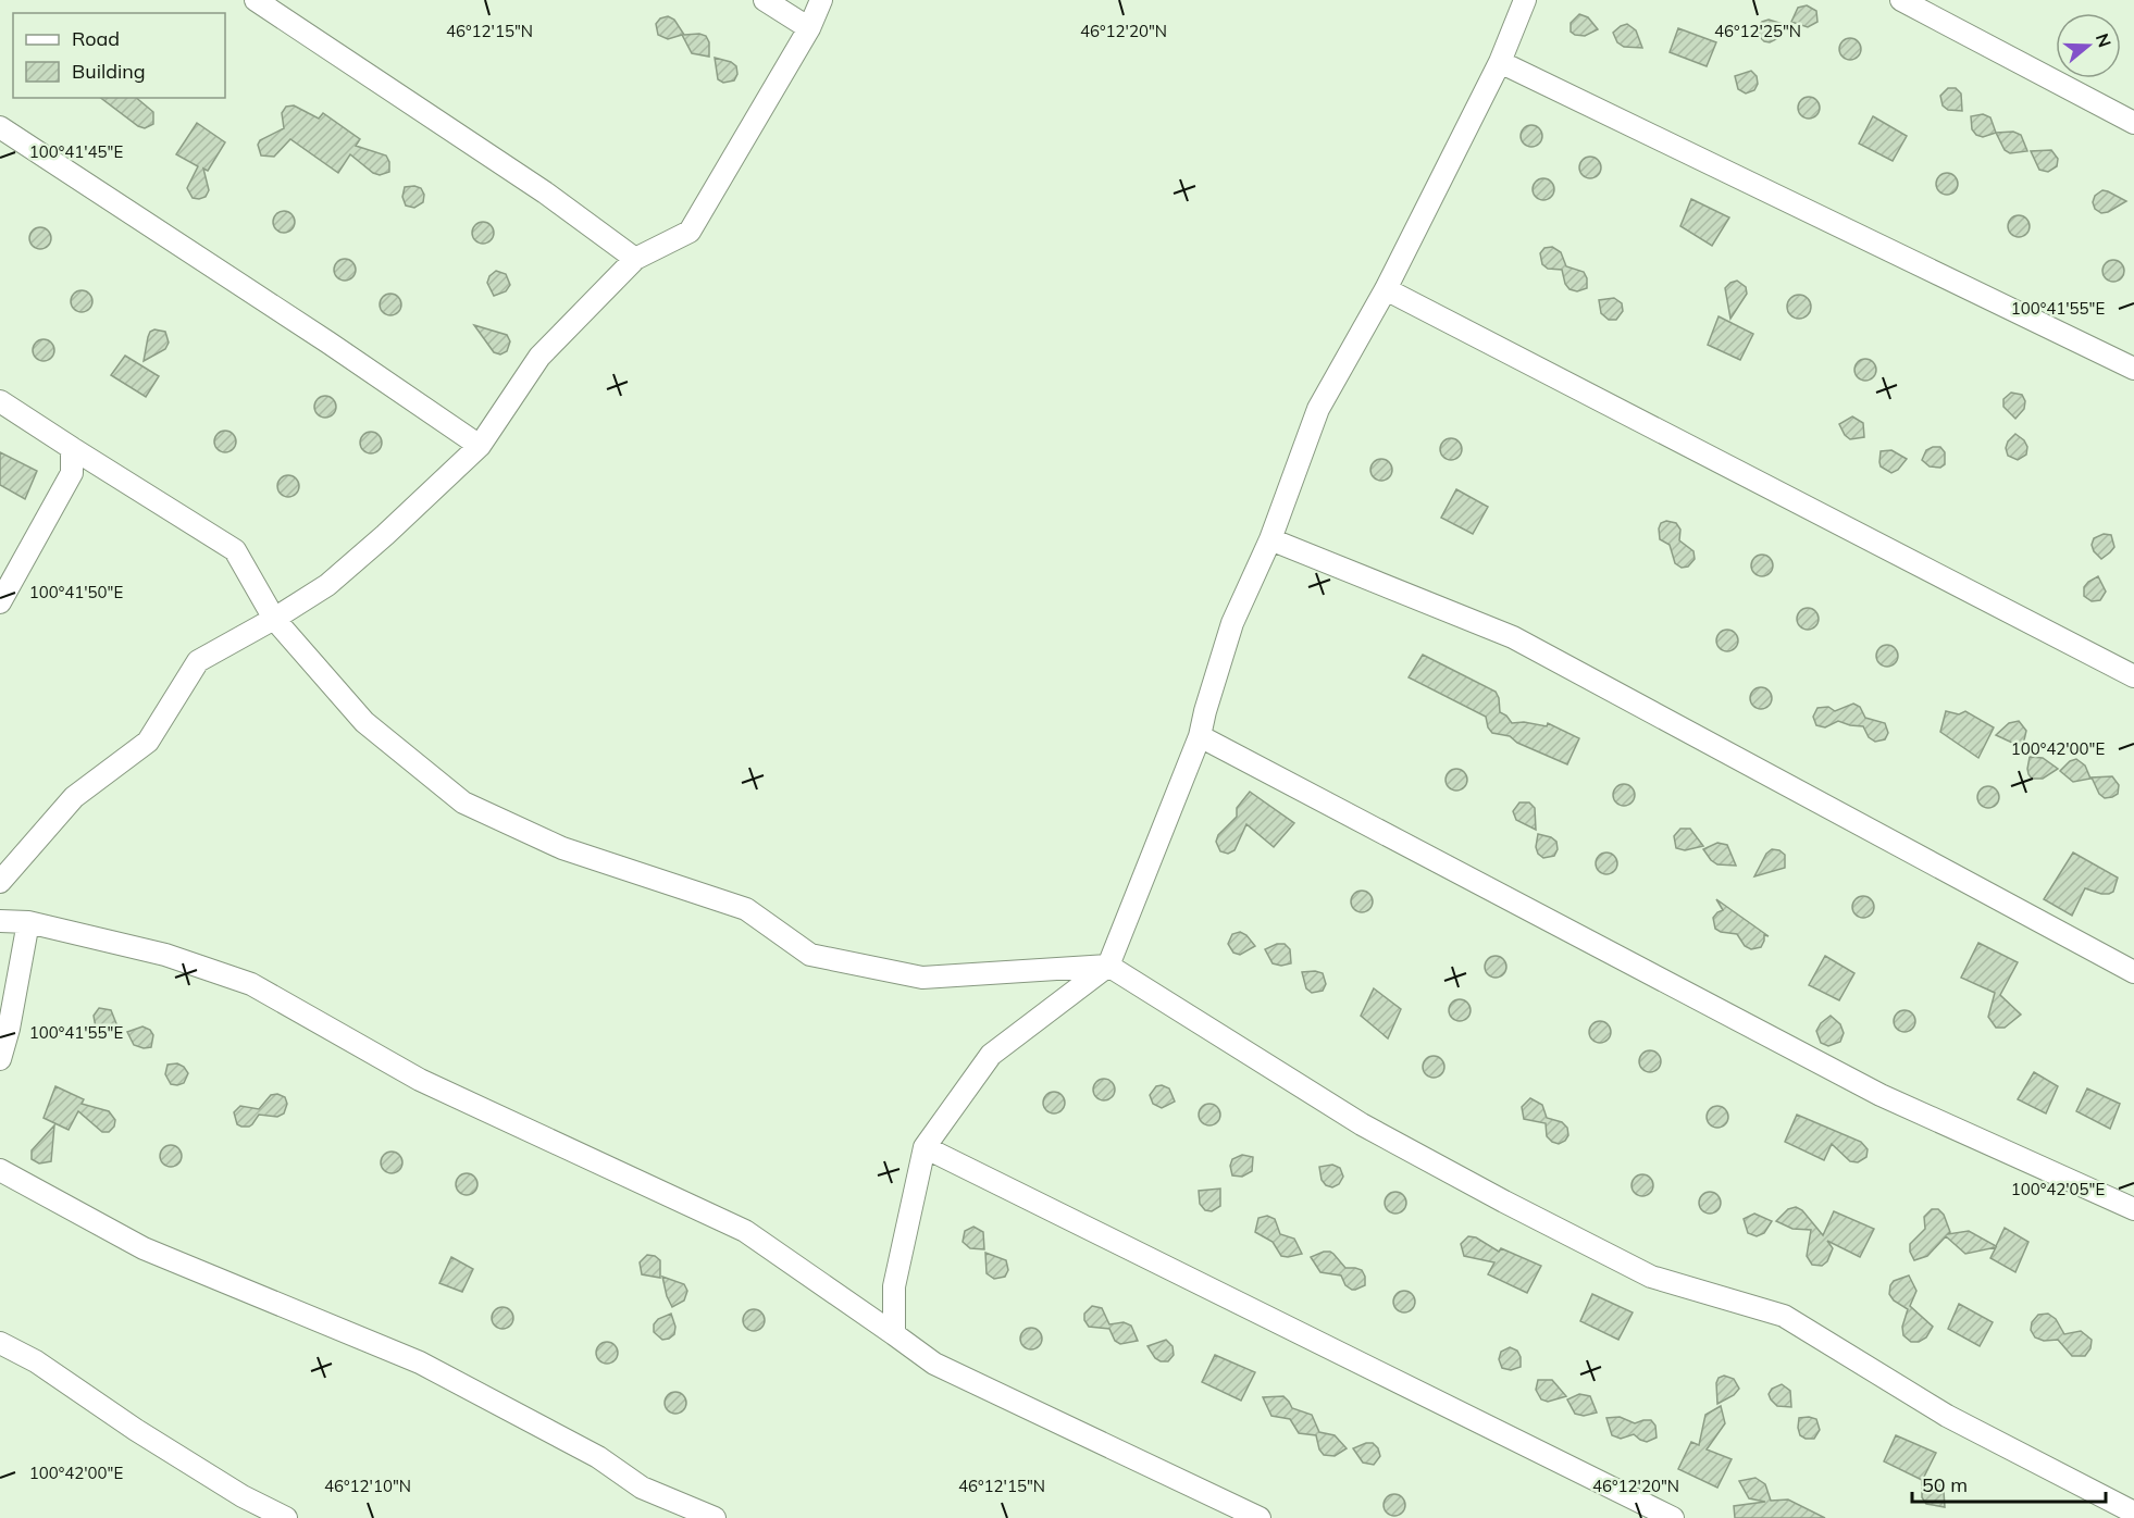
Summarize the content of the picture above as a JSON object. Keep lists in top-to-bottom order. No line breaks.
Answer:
{"legend":["Road","Building"],"scale_bar":"50 m","north":"right","coordinates":["46°12'15\"N","46°12'20\"N","46°12'25\"N","100°41'45\"E","100°41'55\"E","100°41'50\"E","100°42'00\"E","100°42'05\"E","46°12'10\"N"]}
